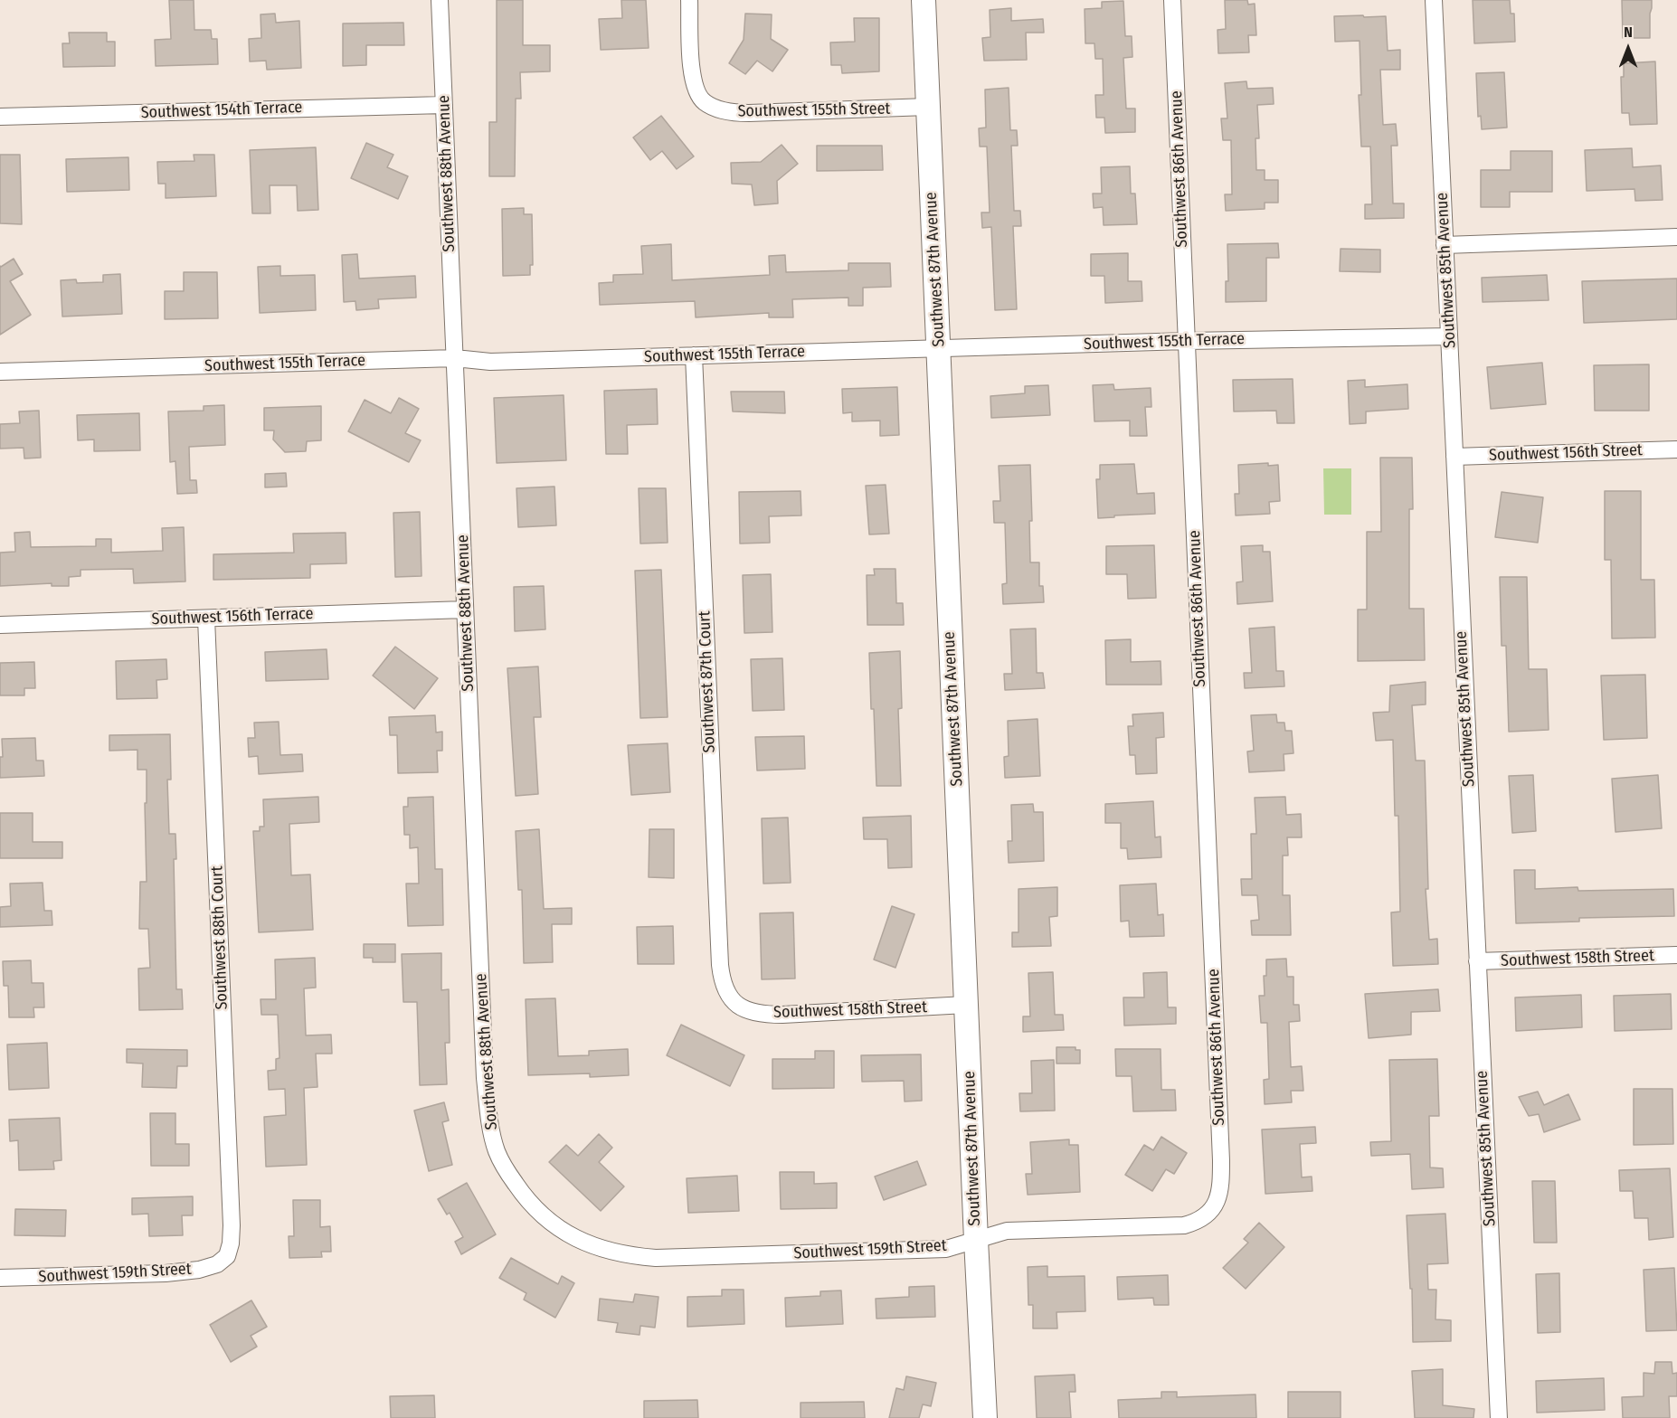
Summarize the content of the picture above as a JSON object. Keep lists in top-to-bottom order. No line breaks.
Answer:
{"streets":{"street":["Southwest 154th Terrace","Southwest 155th Street","Southwest 86th Avenue","Southwest 88th Avenue","Southwest 87th Avenue","Southwest 85th Avenue","Southwest 155th Terrace","Southwest 156th Street","Southwest 156th Terrace","Southwest 87th Court","Southwest 88th Court","Southwest 158th Street","Southwest 159th Street"]},"crossings":[["Southwest 154th Terrace","Southwest 88th Avenue"],["Southwest 155th Street","Southwest 87th Avenue"],["Southwest 86th Avenue","Southwest 155th Terrace"],["Southwest 86th Avenue","Southwest 159th Street"],["Southwest 88th Avenue","Southwest 155th Terrace"],["Southwest 88th Avenue","Southwest 156th Terrace"],["Southwest 88th Avenue","Southwest 159th Street"],["Southwest 87th Avenue","Southwest 155th Terrace"],["Southwest 87th Avenue","Southwest 158th Street"],["Southwest 87th Avenue","Southwest 159th Street"],["Southwest 85th Avenue","Southwest 155th Terrace"],["Southwest 85th Avenue","Southwest 156th Street"],["Southwest 85th Avenue","Southwest 158th Street"],["Southwest 155th Terrace","Southwest 87th Court"],["Southwest 156th Terrace","Southwest 88th Court"],["Southwest 87th Court","Southwest 158th Street"],["Southwest 88th Court","Southwest 159th Street"]],"north":"top"}
